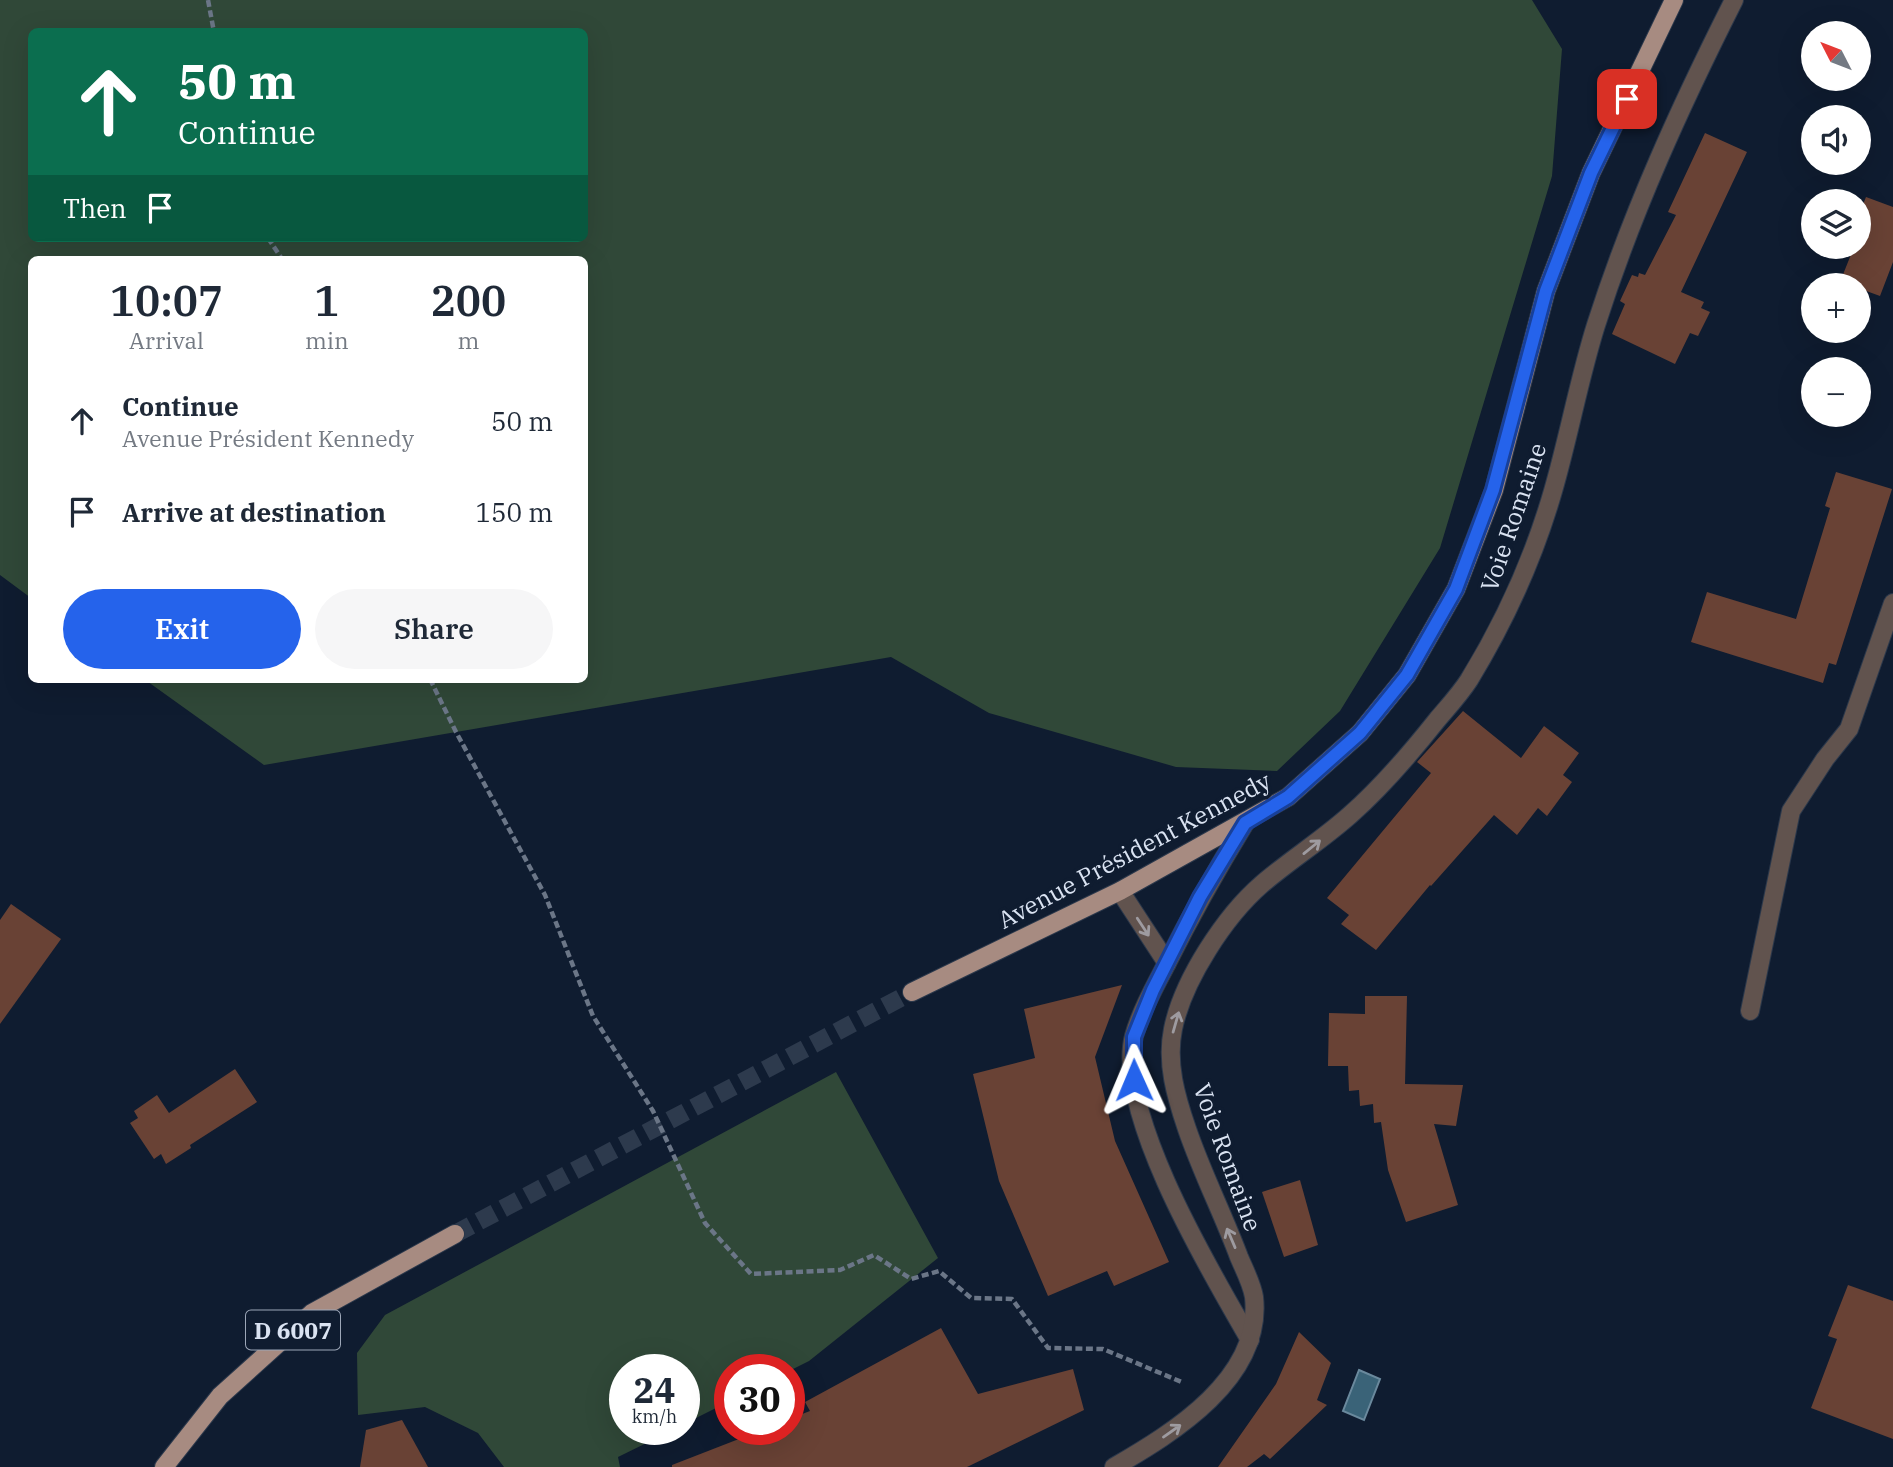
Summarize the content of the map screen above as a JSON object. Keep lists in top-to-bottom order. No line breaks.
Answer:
{"streets":{"main road":["Avenue Président Kennedy","D 6007"],"street":["Voie Romaine"]},"one_way":["Voie Romaine"],"north":"top left","page":{"map_buttons":["+","−"],"turn":["50 m","Continue"],"then":"Then","eta":["10:07","Arrival","1","min","200","m"],"list":[{"name":"Continue","note":"Avenue Président Kennedy","value":"50 m"},{"name":"Arrive at destination","value":"150 m"}],"buttons":["Exit","Share"],"speed":"24 km/h","limit":"30"}}
